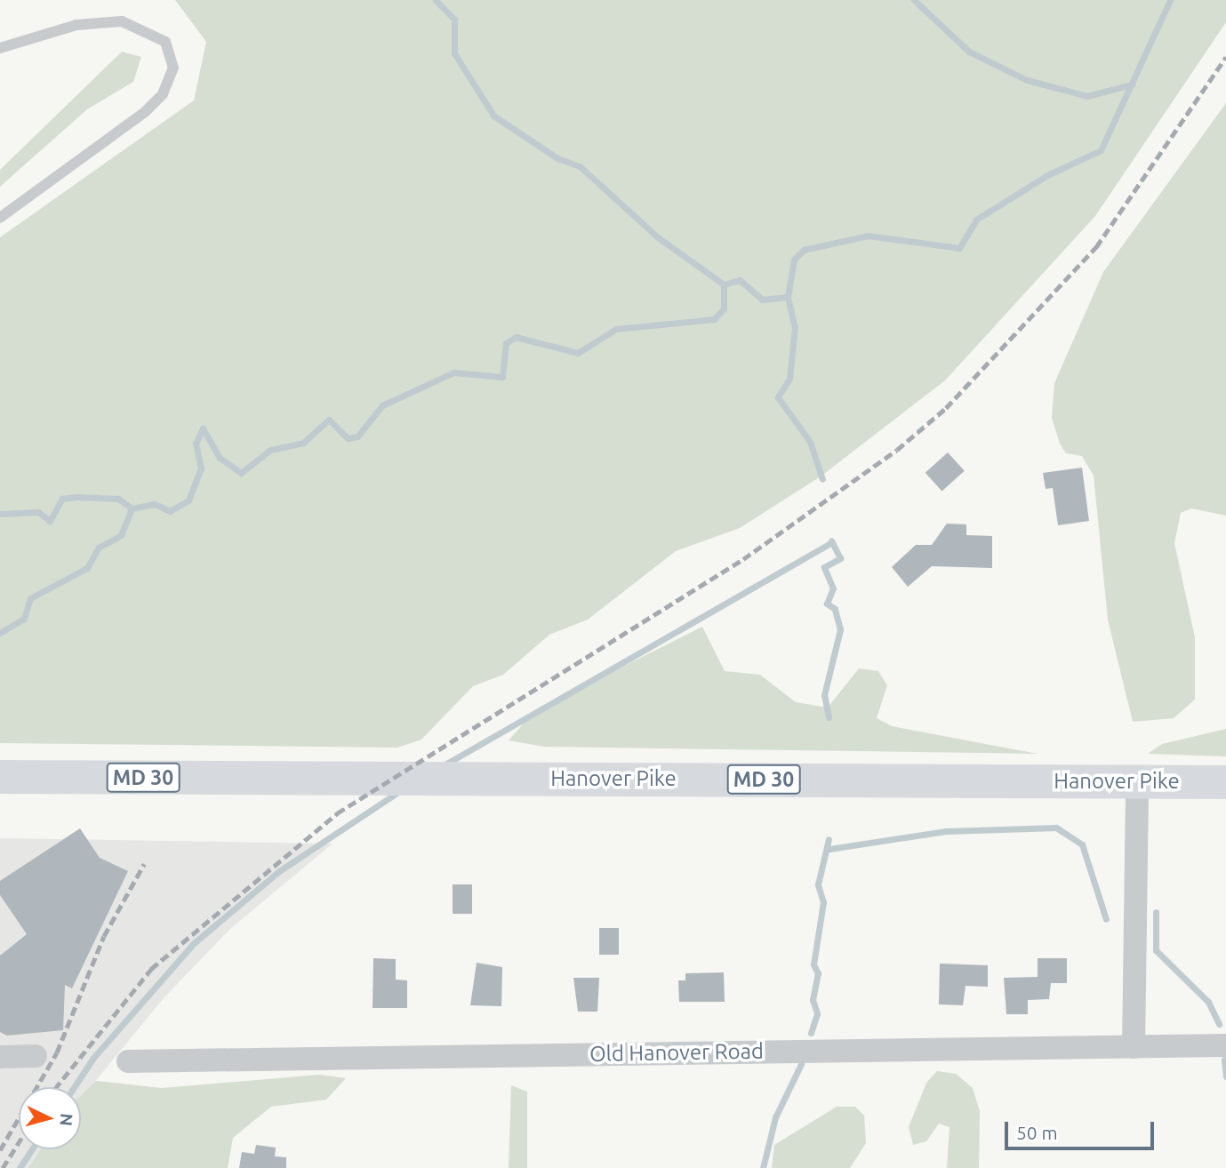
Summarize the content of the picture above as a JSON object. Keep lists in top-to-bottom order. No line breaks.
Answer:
{"streets":{"highway":["MD 30","Hanover Pike"],"street":["Old Hanover Road"]},"scale_bar":"50 m","north":"right"}
